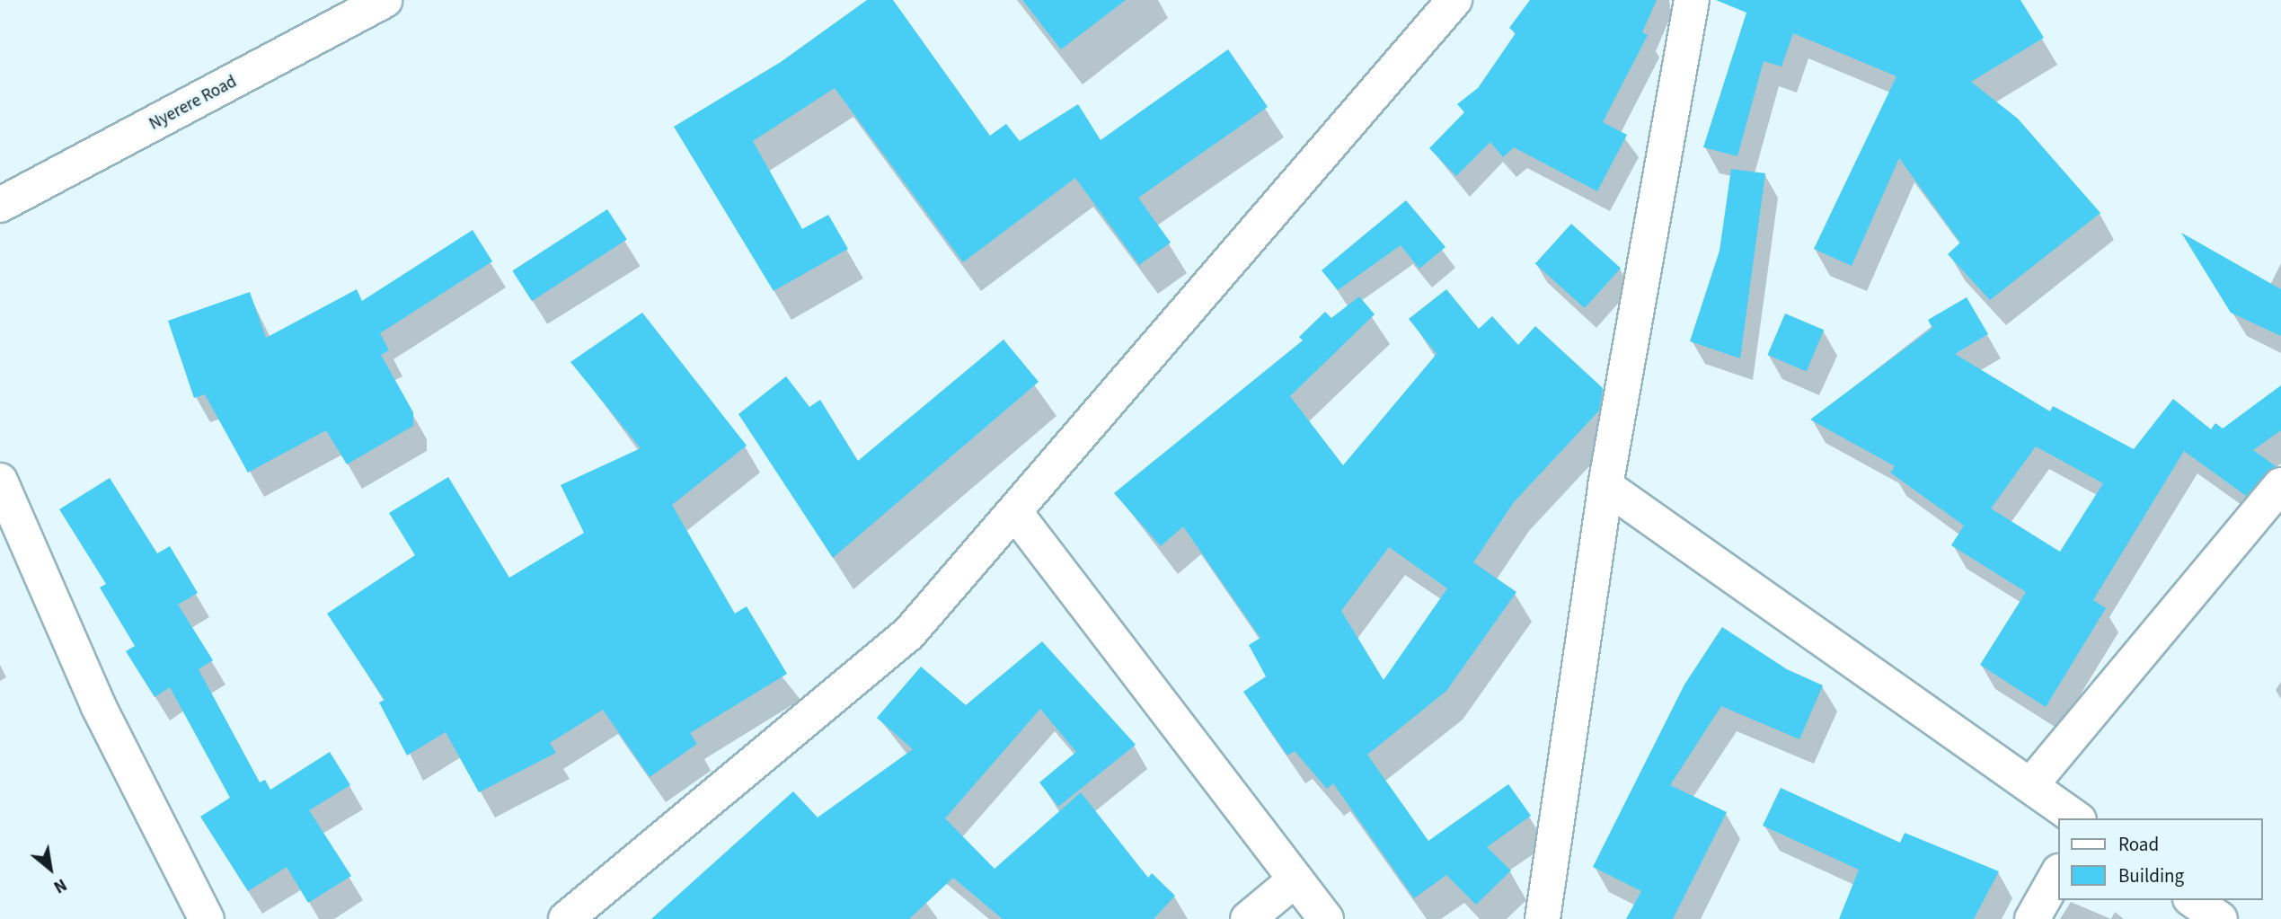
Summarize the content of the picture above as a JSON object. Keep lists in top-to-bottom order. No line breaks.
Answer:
{"streets":{"main road":["Nyerere Road"]},"legend":["Road","Building"],"north":"bottom right"}
